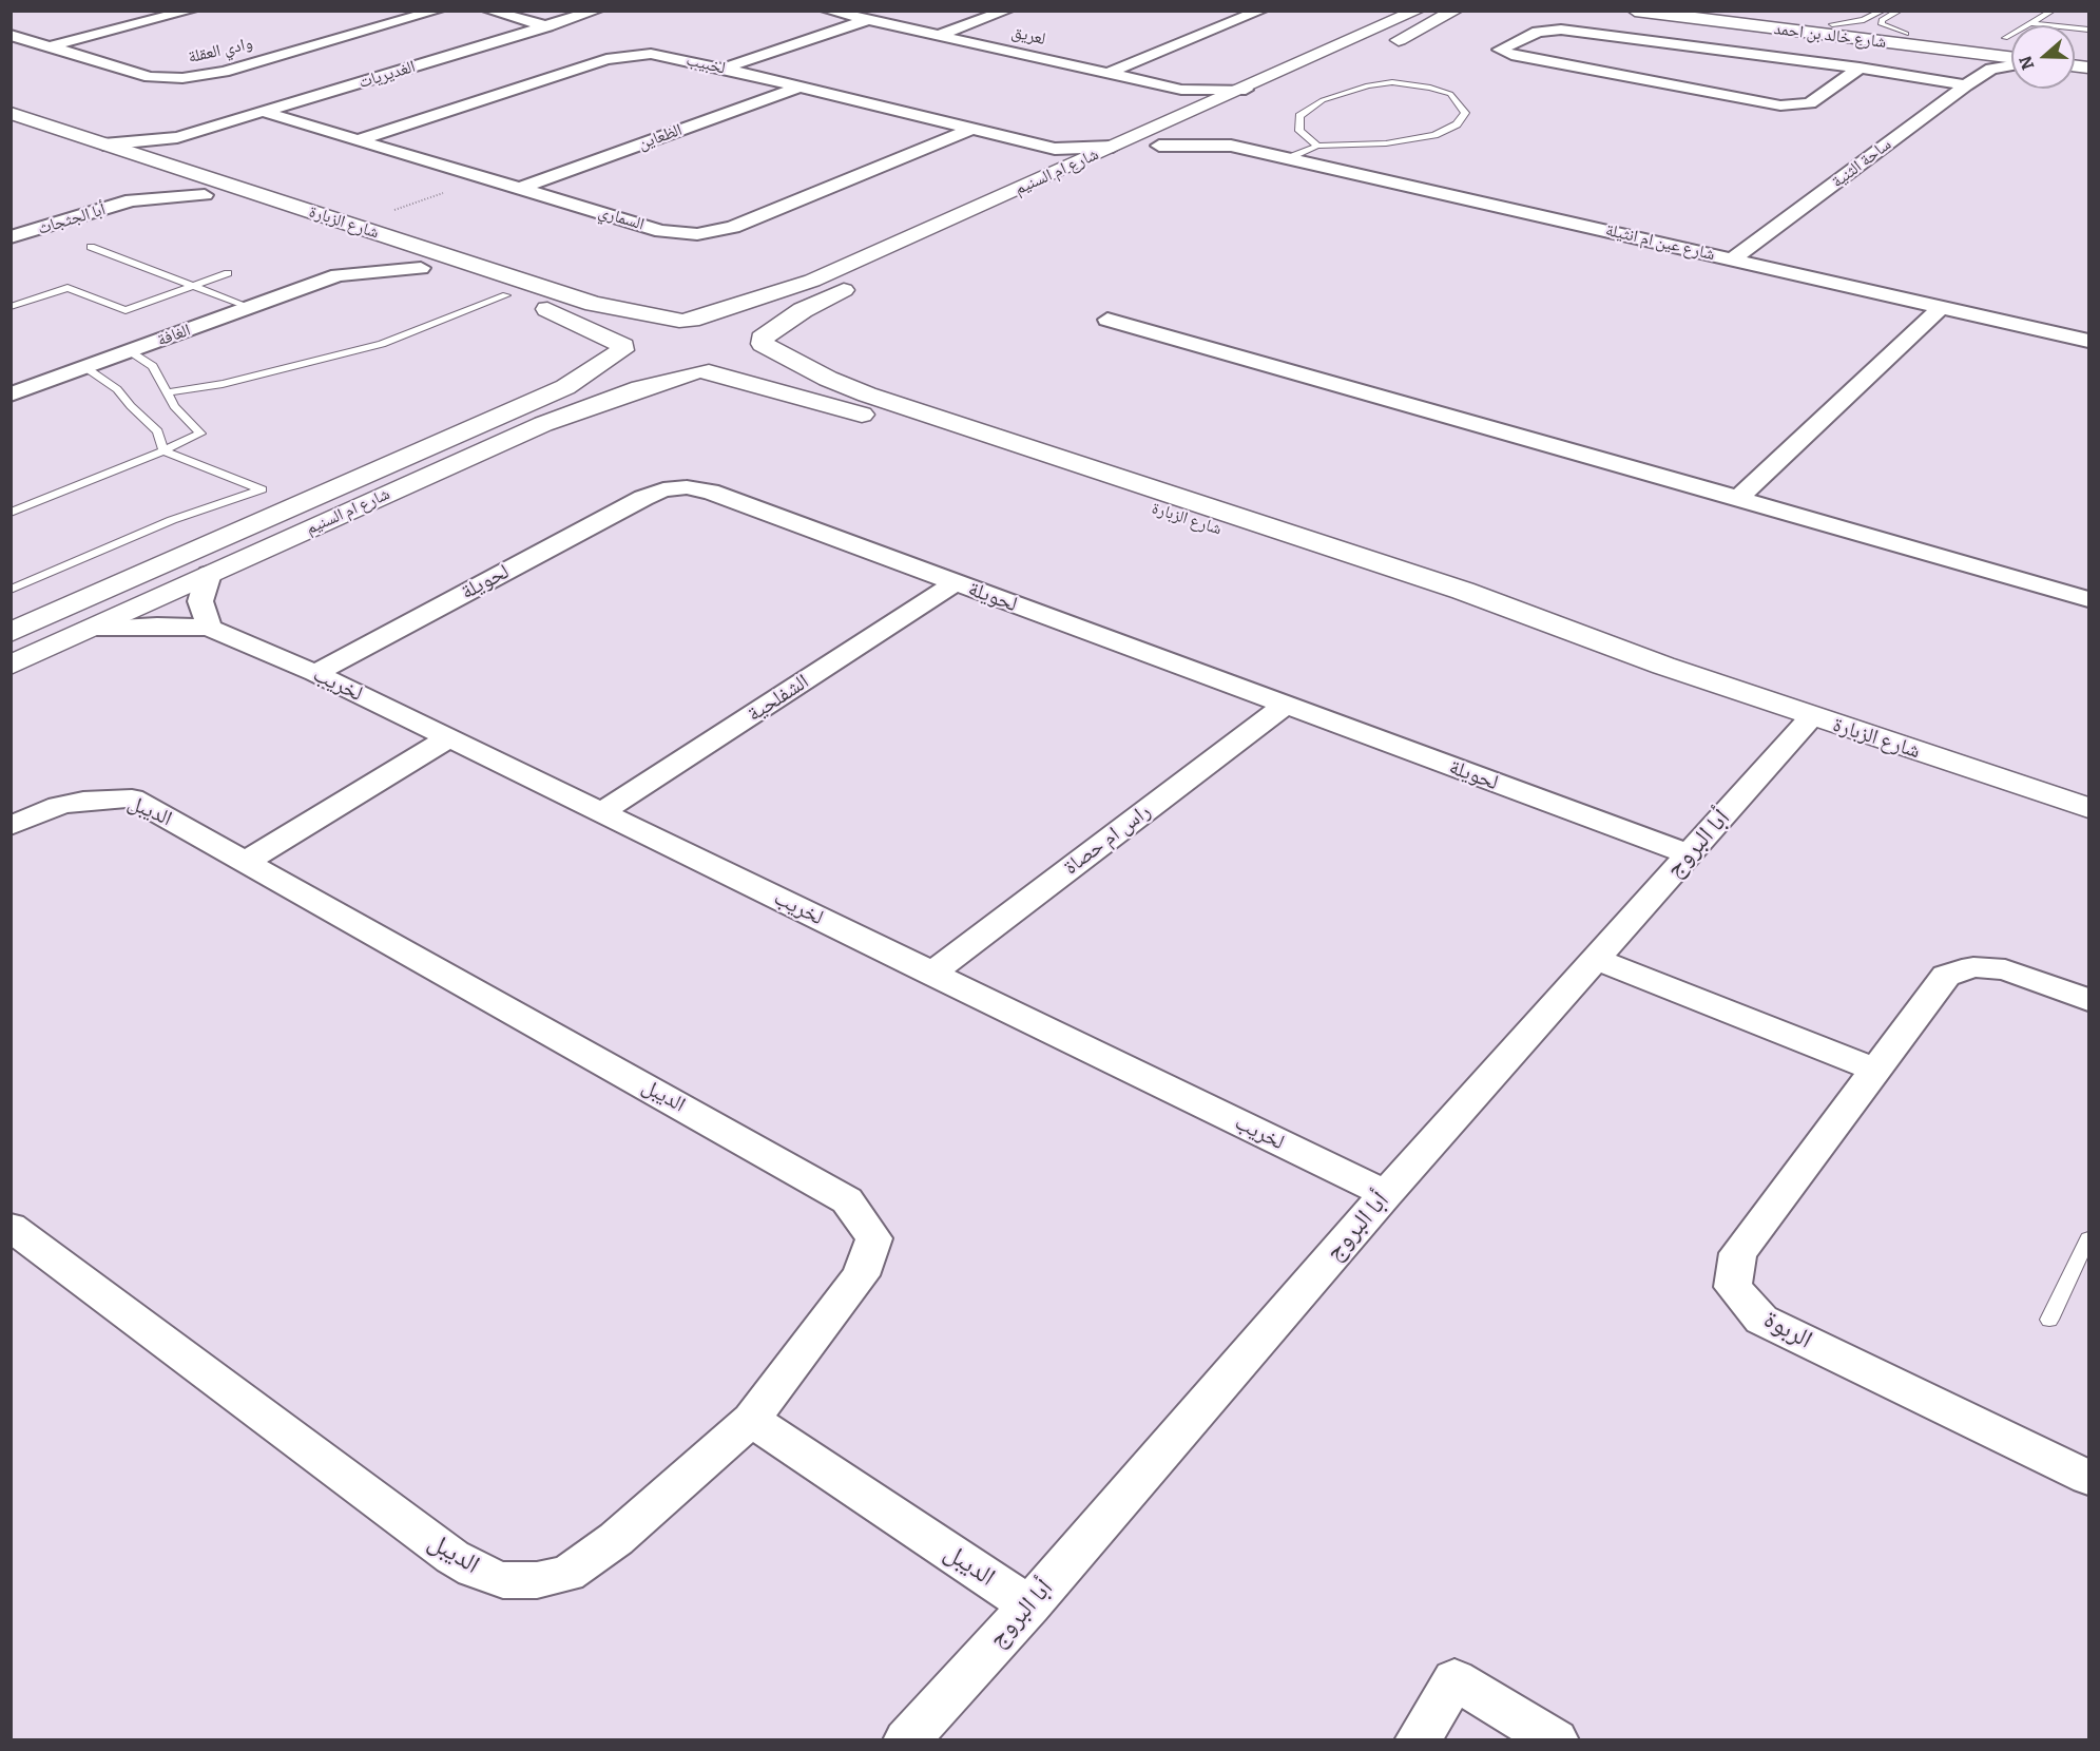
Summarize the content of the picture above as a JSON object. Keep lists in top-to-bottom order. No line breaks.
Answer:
{"streets":{"main road":["شارع خالد بن احمد","شارع ام السنيم","شارع الزبارة"],"street":["لعريق","وادي العقلة","لخبيب","الغديريات","الظعاين","ساحة الثنية","السماري","أبا الجثجاث","شارع عين ام انثيلة","الغافة","لحويلة","لخريب","الشفلحية","الديبل","راس ام حصاة","أبا البروج","الربوة"]},"crossings":[["لعريق","شارع ام السنيم"],["لخبيب","الظعاين"],["لخبيب","شارع ام السنيم"],["لخبيب","السماري"],["الغديريات","السماري"],["الغديريات","شارع الزبارة"],["الظعاين","السماري"],["ساحة الثنية","شارع عين ام انثيلة"],["شارع ام السنيم","شارع الزبارة"],["شارع ام السنيم","شارع عين ام انثيلة"],["شارع ام السنيم","لخريب"],["أبا الجثجاث","شارع الزبارة"],["شارع الزبارة","الغافة"],["شارع الزبارة","أبا البروج"],["لحويلة","لخريب"],["لحويلة","الشفلحية"],["لحويلة","راس ام حصاة"],["لحويلة","أبا البروج"],["لخريب","الشفلحية"],["لخريب","راس ام حصاة"],["لخريب","أبا البروج"],["الديبل","أبا البروج"]],"north":"left"}
